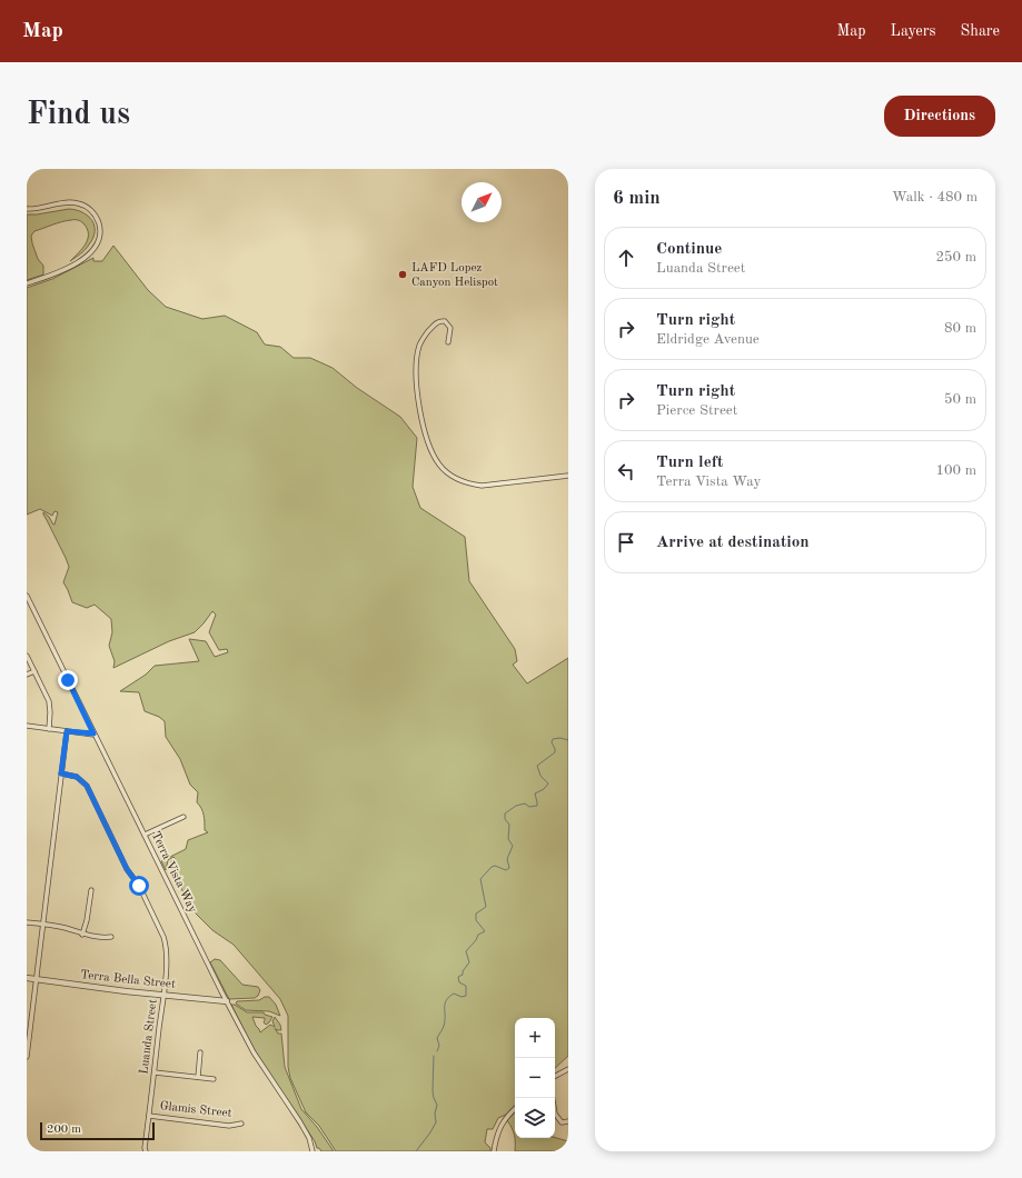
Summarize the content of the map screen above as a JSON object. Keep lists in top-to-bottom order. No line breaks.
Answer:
{"streets":{"street":["Terra Vista Way","Terra Bella Street","Luanda Street","Glamis Street"]},"crossings":[["Terra Vista Way","Terra Bella Street"],["Terra Bella Street","Luanda Street"],["Luanda Street","Glamis Street"]],"places":["LAFD Lopez Canyon Helispot"],"scale_bar":"200 m","north":"top right","page":{"header":"Map","nav":["Map","Layers","Share"],"buttons":"Directions","title":"Find us","heading":["6 min","Walk · 480 m"],"list":[["Continue","Luanda Street","250 m"],["Turn right","Eldridge Avenue","80 m"],["Turn right","Pierce Street","50 m"],["Turn left","Terra Vista Way","100 m"],"Arrive at destination"],"map_buttons":["+","−"],"scale":"200 m"}}
